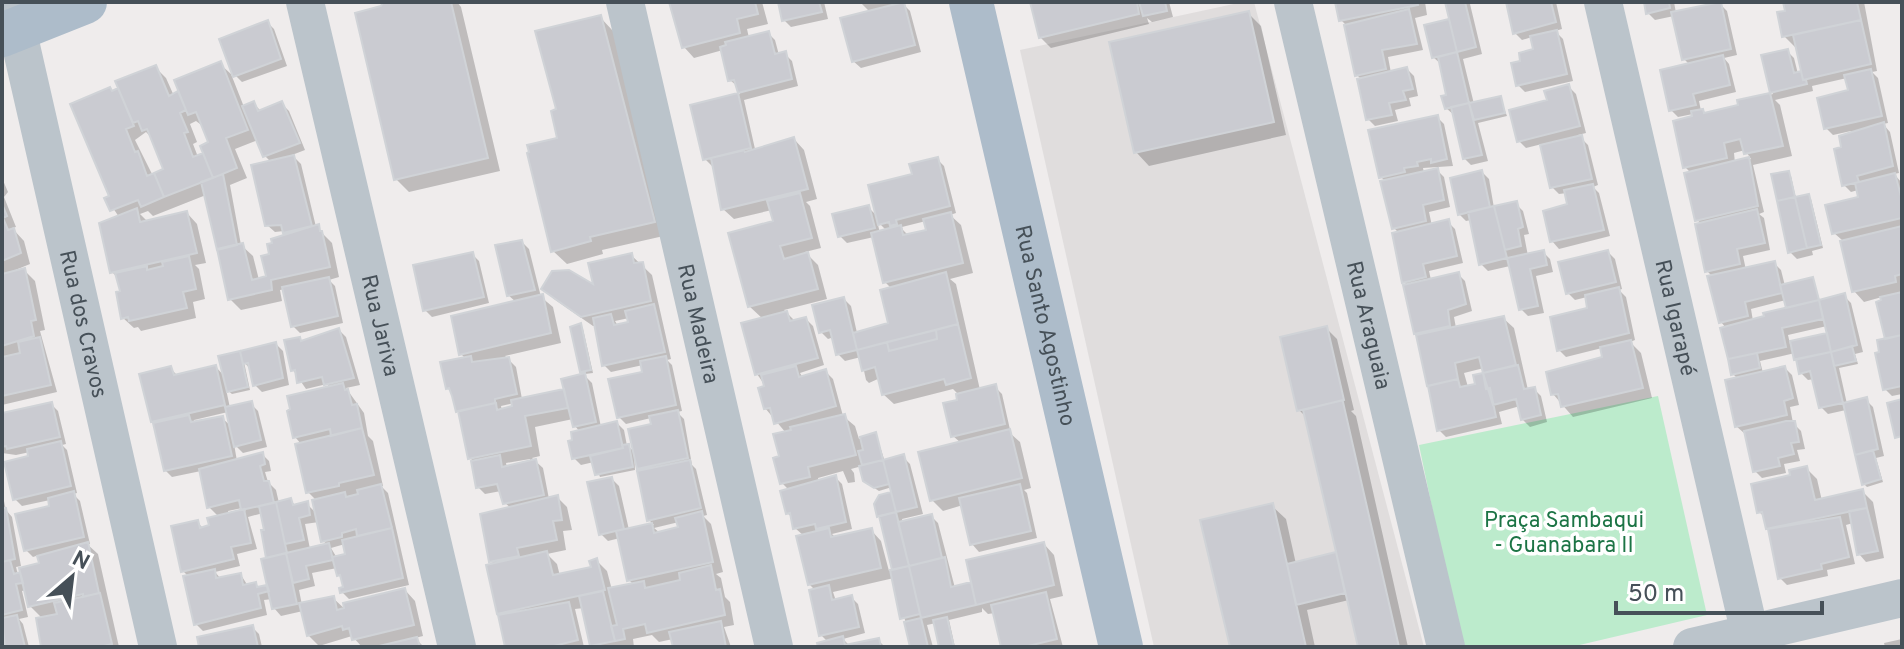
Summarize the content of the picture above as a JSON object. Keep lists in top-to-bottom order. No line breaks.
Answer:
{"streets":{"main road":["Rua Santo Agostinho"],"street":["Rua Igarapé","Rua dos Cravos","Rua Jariva","Rua Madeira","Rua Araguaia"]},"parks":["Praça Sambaqui - Guanabara II"],"scale_bar":"50 m","north":"top right"}
